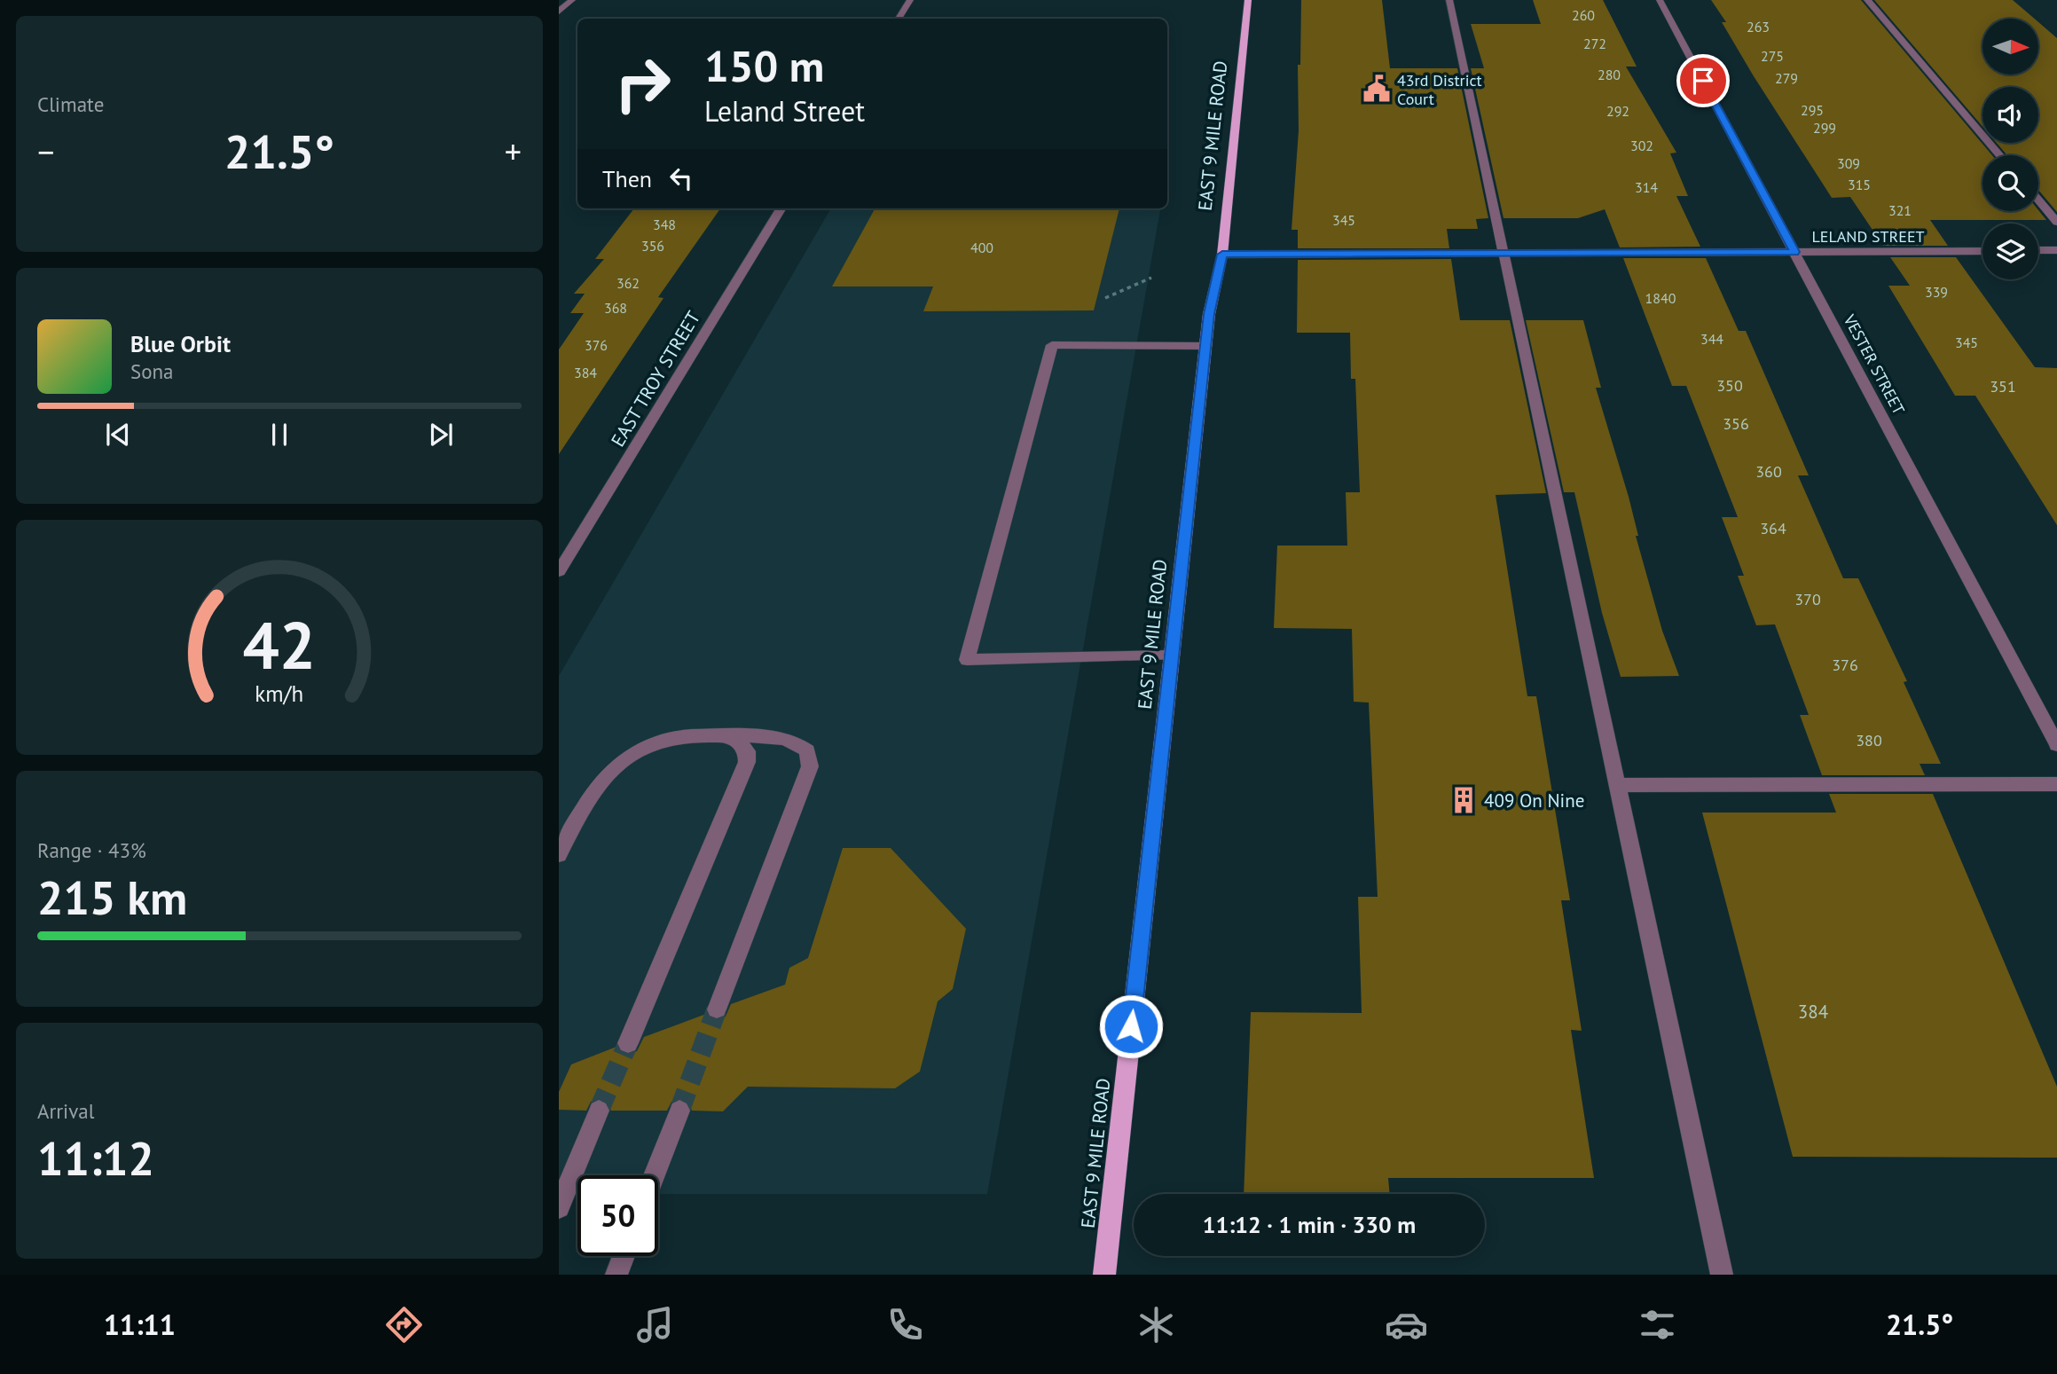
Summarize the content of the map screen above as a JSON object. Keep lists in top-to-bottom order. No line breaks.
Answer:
{"streets":{"main road":["EAST 9 MILE ROAD"],"street":["LELAND STREET","VESTER STREET","EAST TROY STREET"]},"crossings":[["EAST 9 MILE ROAD","LELAND STREET"],["LELAND STREET","VESTER STREET"]],"places":{"public building":["43rd District Court"],"building":["409 On Nine"]},"house_numbers":["260","263","272","275","280","279","295","292","299","302","309","315","314","321","345","348","356","400","362","339","1840","368","344","345","376","384","350","351","356","360","364","370","376","380","384"],"north":"right","page":{"tile":["Climate",["Range · 43%","215 km"],["Arrival","11:12"]],"turn":["150 m","Leland Street"],"heat":["−","21.5°","+"],"then":"Then","song":["Blue Orbit","Sona"],"limit":"50","trip":"11:12 · 1 min · 330 m","tabs":["11:11","21.5°"],"gauge":["42","km/h"]}}
